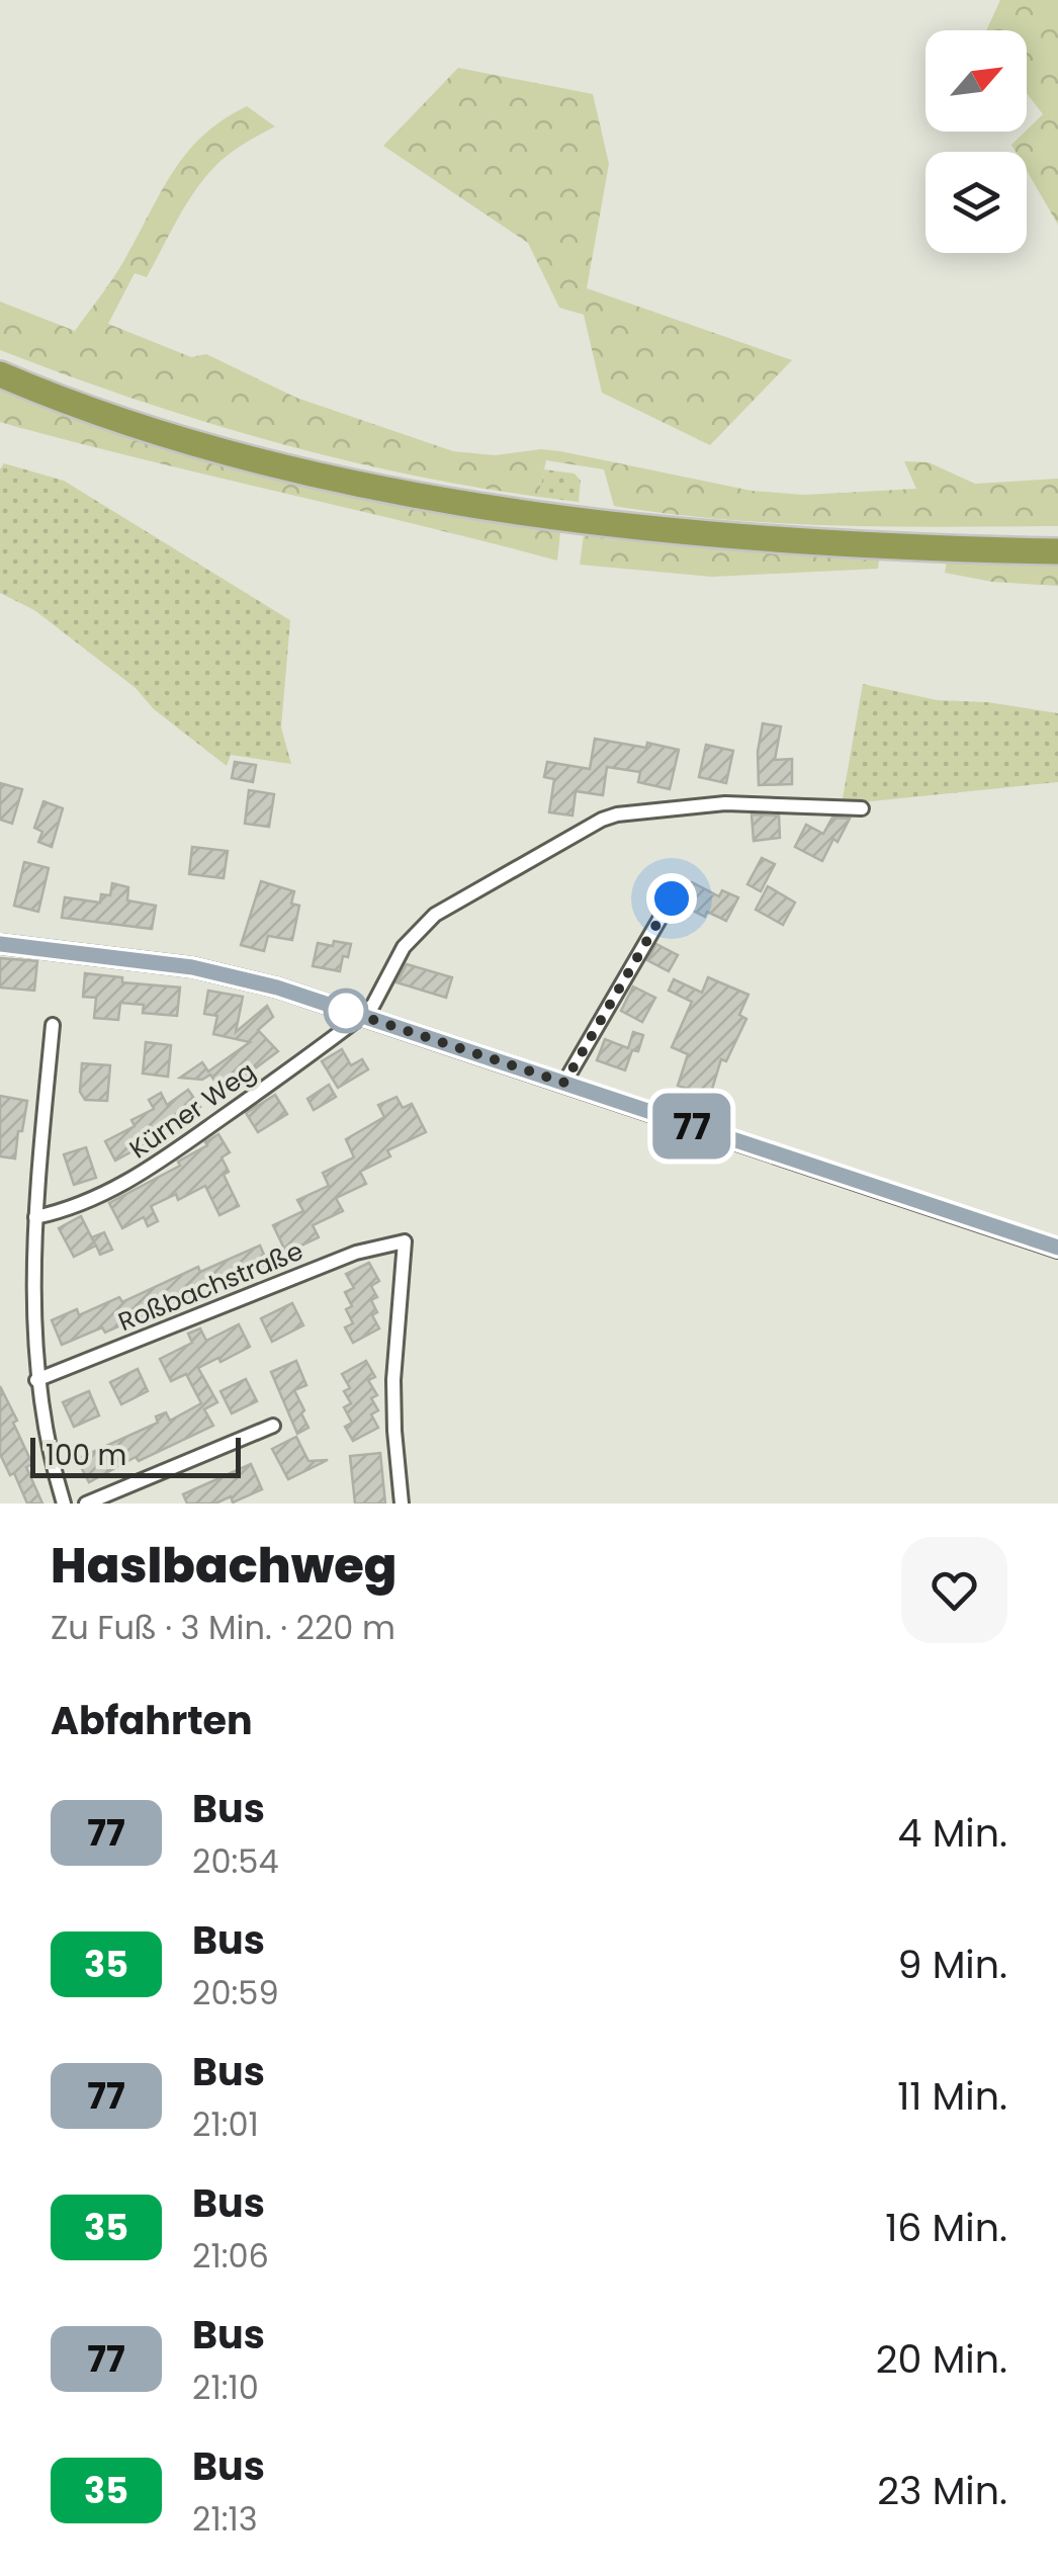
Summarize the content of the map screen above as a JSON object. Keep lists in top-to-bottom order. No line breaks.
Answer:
{"streets":{"street":["Kürner Weg","Roßbachstraße"]},"lines":["bus line 77"],"scale_bar":"100 m","north":"top right","page":{"on_map":"77","scale":"100 m","heading":[["Haslbachweg","Zu Fuß · 3 Min. · 220 m"],"Abfahrten"],"list":[{"mark":"77","name":"Bus","note":"20:54","value":"4 Min."},{"mark":"35","name":"Bus","note":"20:59","value":"9 Min."},{"mark":"77","name":"Bus","note":"21:01","value":"11 Min."},{"mark":"35","name":"Bus","note":"21:06","value":"16 Min."},{"mark":"77","name":"Bus","note":"21:10","value":"20 Min."},{"mark":"35","name":"Bus","note":"21:13","value":"23 Min."}]}}
